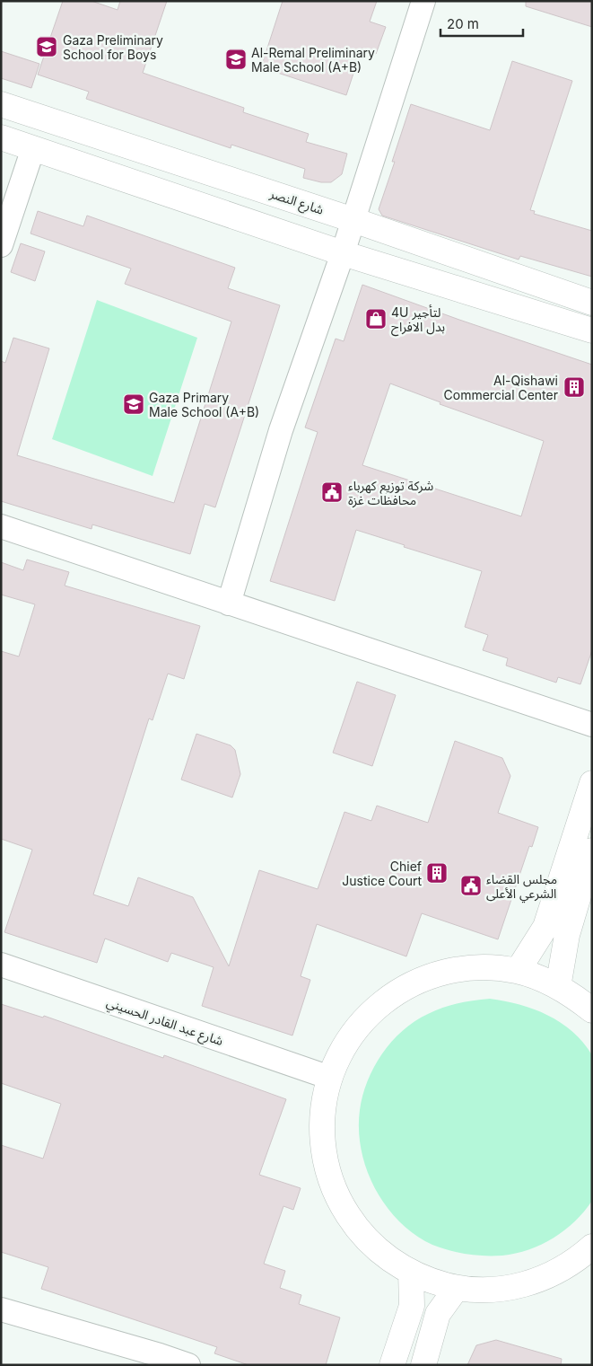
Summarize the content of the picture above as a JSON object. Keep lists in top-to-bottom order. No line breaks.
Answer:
{"streets":{"street":["شارع النصر","شارع عبد القادر الحسيني"]},"places":{"school or university":["Gaza Preliminary School for Boys","Al-Remal Preliminary Male School (A+B)","Gaza Primary Male School (A+B)"],"shop":["4U لتأجير بدل الافراح"],"building":["Al-Qishawi Commercial Center","Chief Justice Court"],"public building":["شركة توزيع كهرباء محافظات غزة","مجلس القضاء الشرعي الأعلى"]},"scale_bar":"20 m"}
